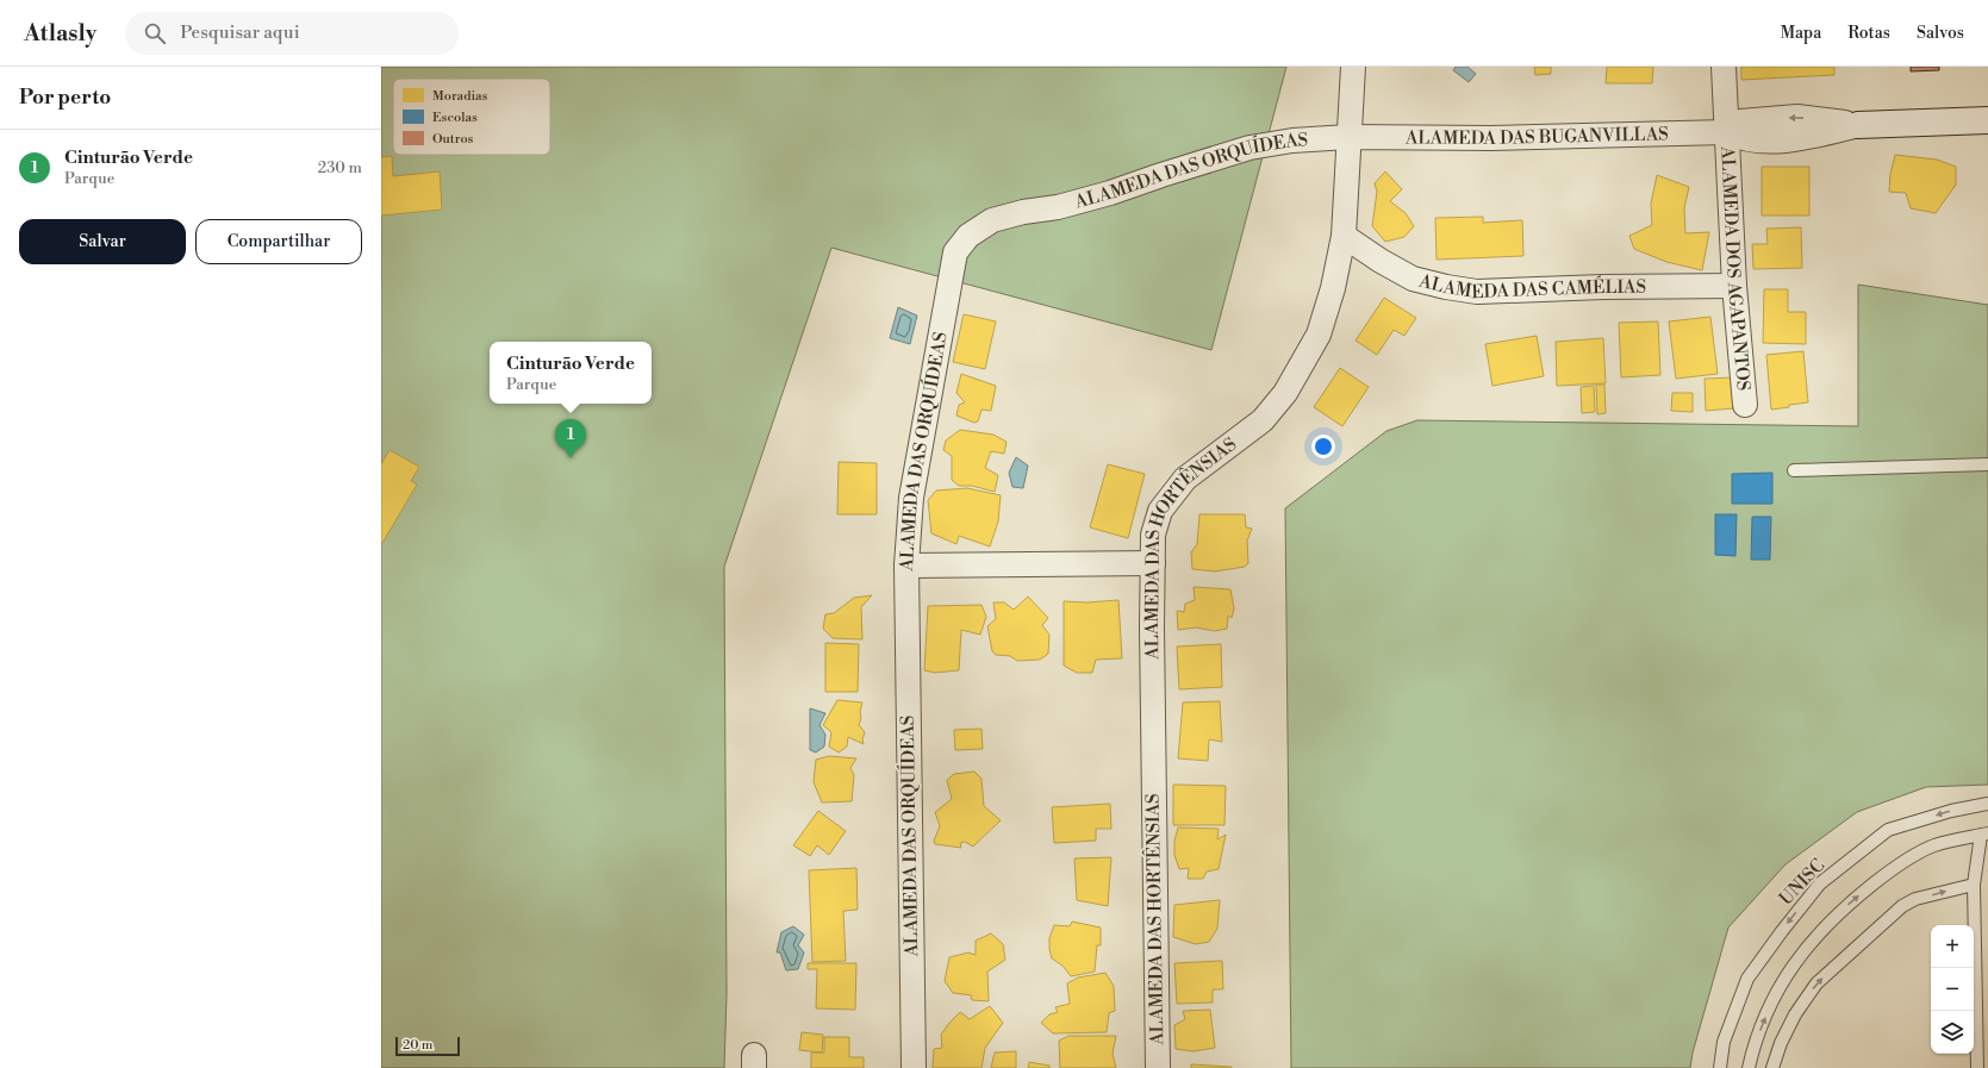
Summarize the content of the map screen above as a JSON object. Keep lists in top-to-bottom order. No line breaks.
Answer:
{"streets":{"street":["ALAMEDA DAS BUGANVILLAS","ALAMEDA DAS ORQUÍDEAS","ALAMEDA DOS AGAPANTOS","ALAMEDA DAS CAMÉLIAS","ALAMEDA DAS HORTÊNSIAS"],"lane":["UNISC"]},"crossings":[["ALAMEDA DAS BUGANVILLAS","ALAMEDA DAS ORQUÍDEAS"],["ALAMEDA DAS BUGANVILLAS","ALAMEDA DOS AGAPANTOS"],["ALAMEDA DAS BUGANVILLAS","ALAMEDA DAS HORTÊNSIAS"],["ALAMEDA DAS ORQUÍDEAS","ALAMEDA DAS HORTÊNSIAS"],["ALAMEDA DOS AGAPANTOS","ALAMEDA DAS CAMÉLIAS"],["ALAMEDA DAS CAMÉLIAS","ALAMEDA DAS HORTÊNSIAS"]],"legend":["Moradias","Escolas","Outros"],"scale_bar":"20 m","page":{"header":"Atlasly","search":"Pesquisar aqui","nav":["Mapa","Rotas","Salvos"],"heading":"Por perto","list":[{"mark":"1","name":"Cinturão Verde","note":"Parque","value":"230 m"}],"buttons":["Salvar","Compartilhar"],"popup":["Cinturão Verde","Parque"],"pins":"1","map_buttons":["+","−"],"scale":"20 m"}}
